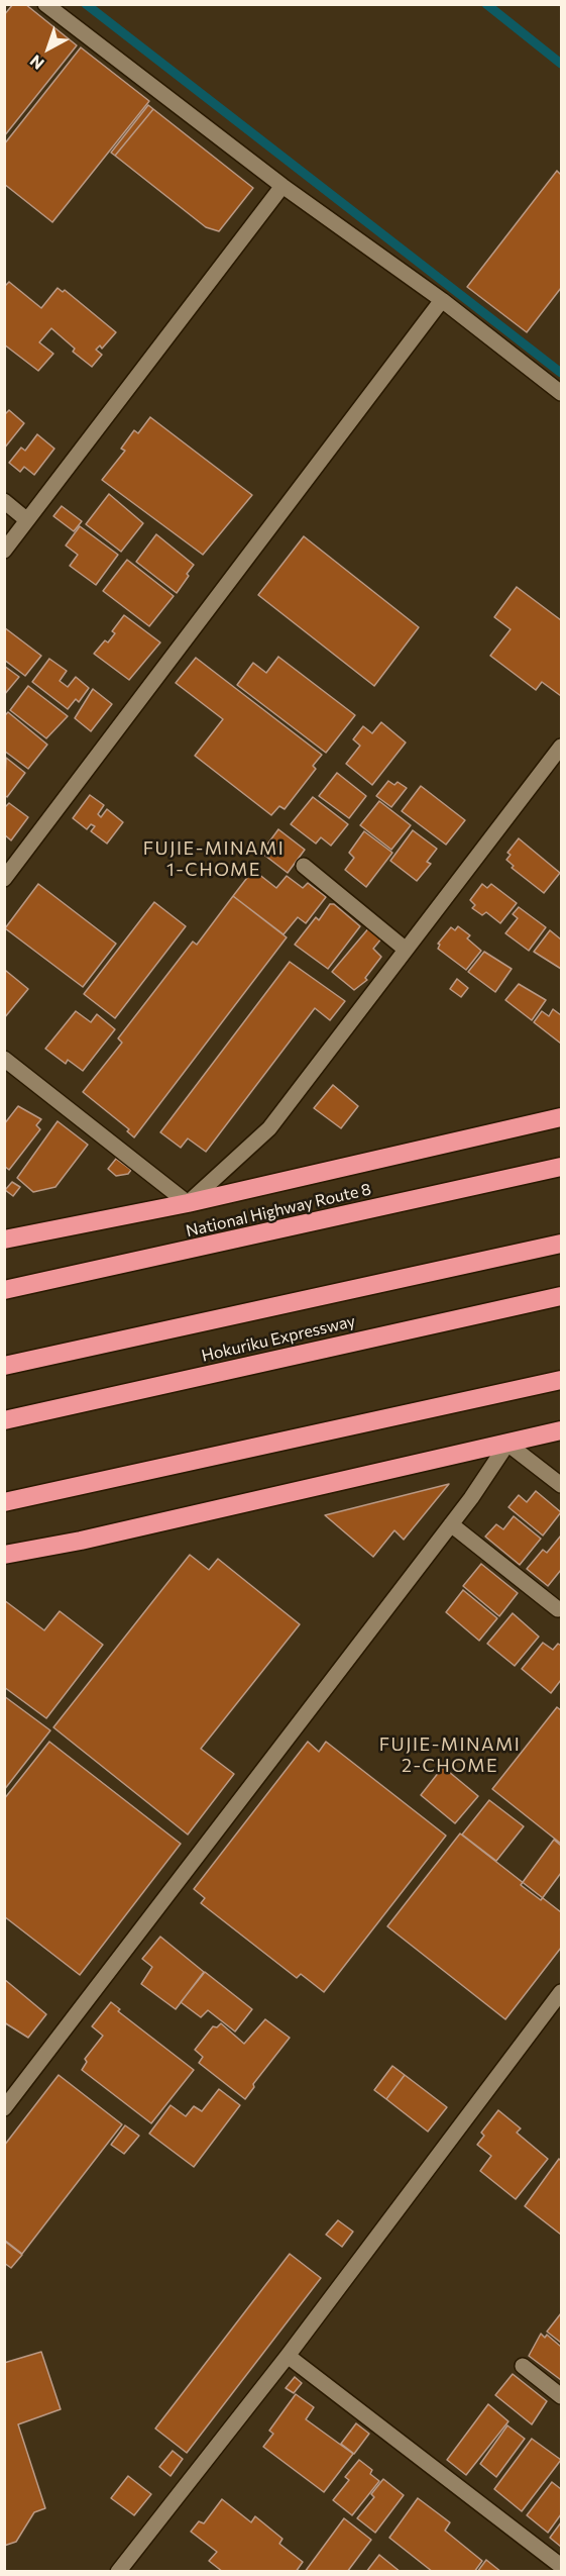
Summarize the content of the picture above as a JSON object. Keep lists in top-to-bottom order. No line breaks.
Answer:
{"streets":{"highway":["National Highway Route 8","Hokuriku Expressway"]},"districts":["FUJIE-MINAMI 1-CHOME","FUJIE-MINAMI 2-CHOME"],"north":"bottom left"}
